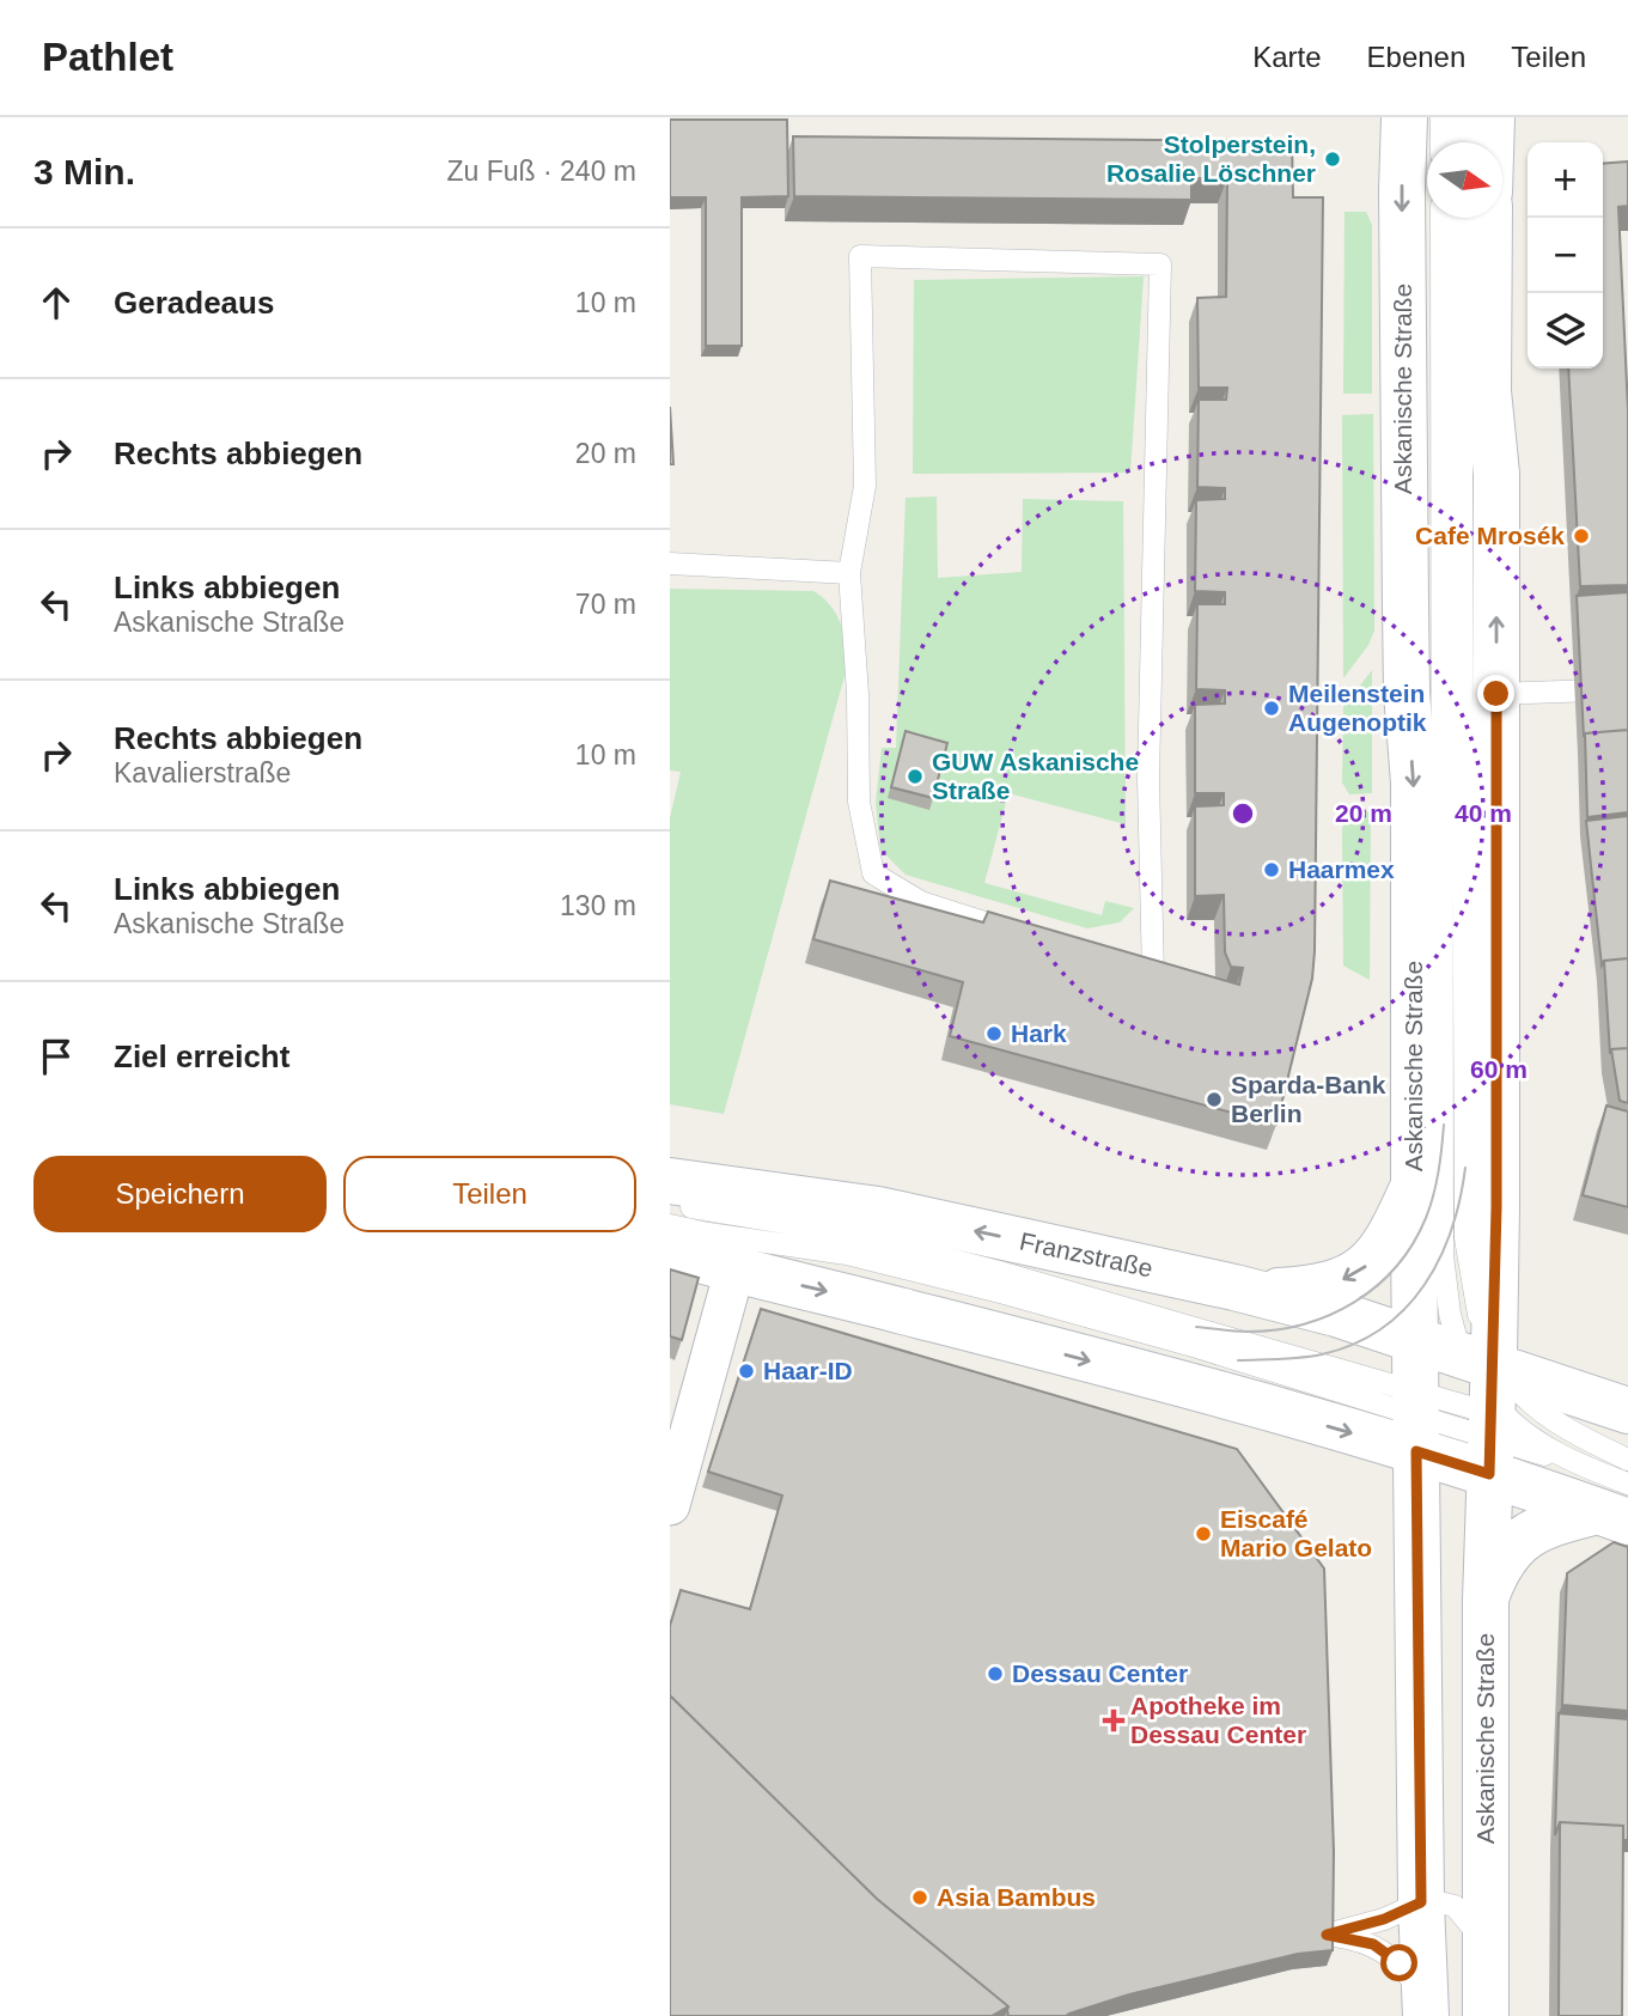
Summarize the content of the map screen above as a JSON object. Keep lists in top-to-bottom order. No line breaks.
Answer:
{"streets":{"main road":["Askanische Straße","Franzstraße"]},"crossings":[["Askanische Straße","Franzstraße"]],"places":{"other":["Stolperstein, Rosalie Löschner","Cafe Mrosék","Meilenstein Augenoptik","GUW Askanische Straße","Haarmex","Hark","Sparda-Bank Berlin","Haar-ID","Eiscafé Mario Gelato","Dessau Center","Asia Bambus"],"health":["Apotheke im Dessau Center"]},"north":"right","page":{"header":"Pathlet","nav":["Karte","Ebenen","Teilen"],"heading":["3 Min.","Zu Fuß · 240 m"],"map_buttons":["+","−"],"list":[["Geradeaus","10 m"],["Rechts abbiegen","20 m"],["Links abbiegen","Askanische Straße","70 m"],["Rechts abbiegen","Kavalierstraße","10 m"],["Links abbiegen","Askanische Straße","130 m"],"Ziel erreicht"],"buttons":["Speichern","Teilen"]},"rings":["20 m","40 m","60 m"]}
